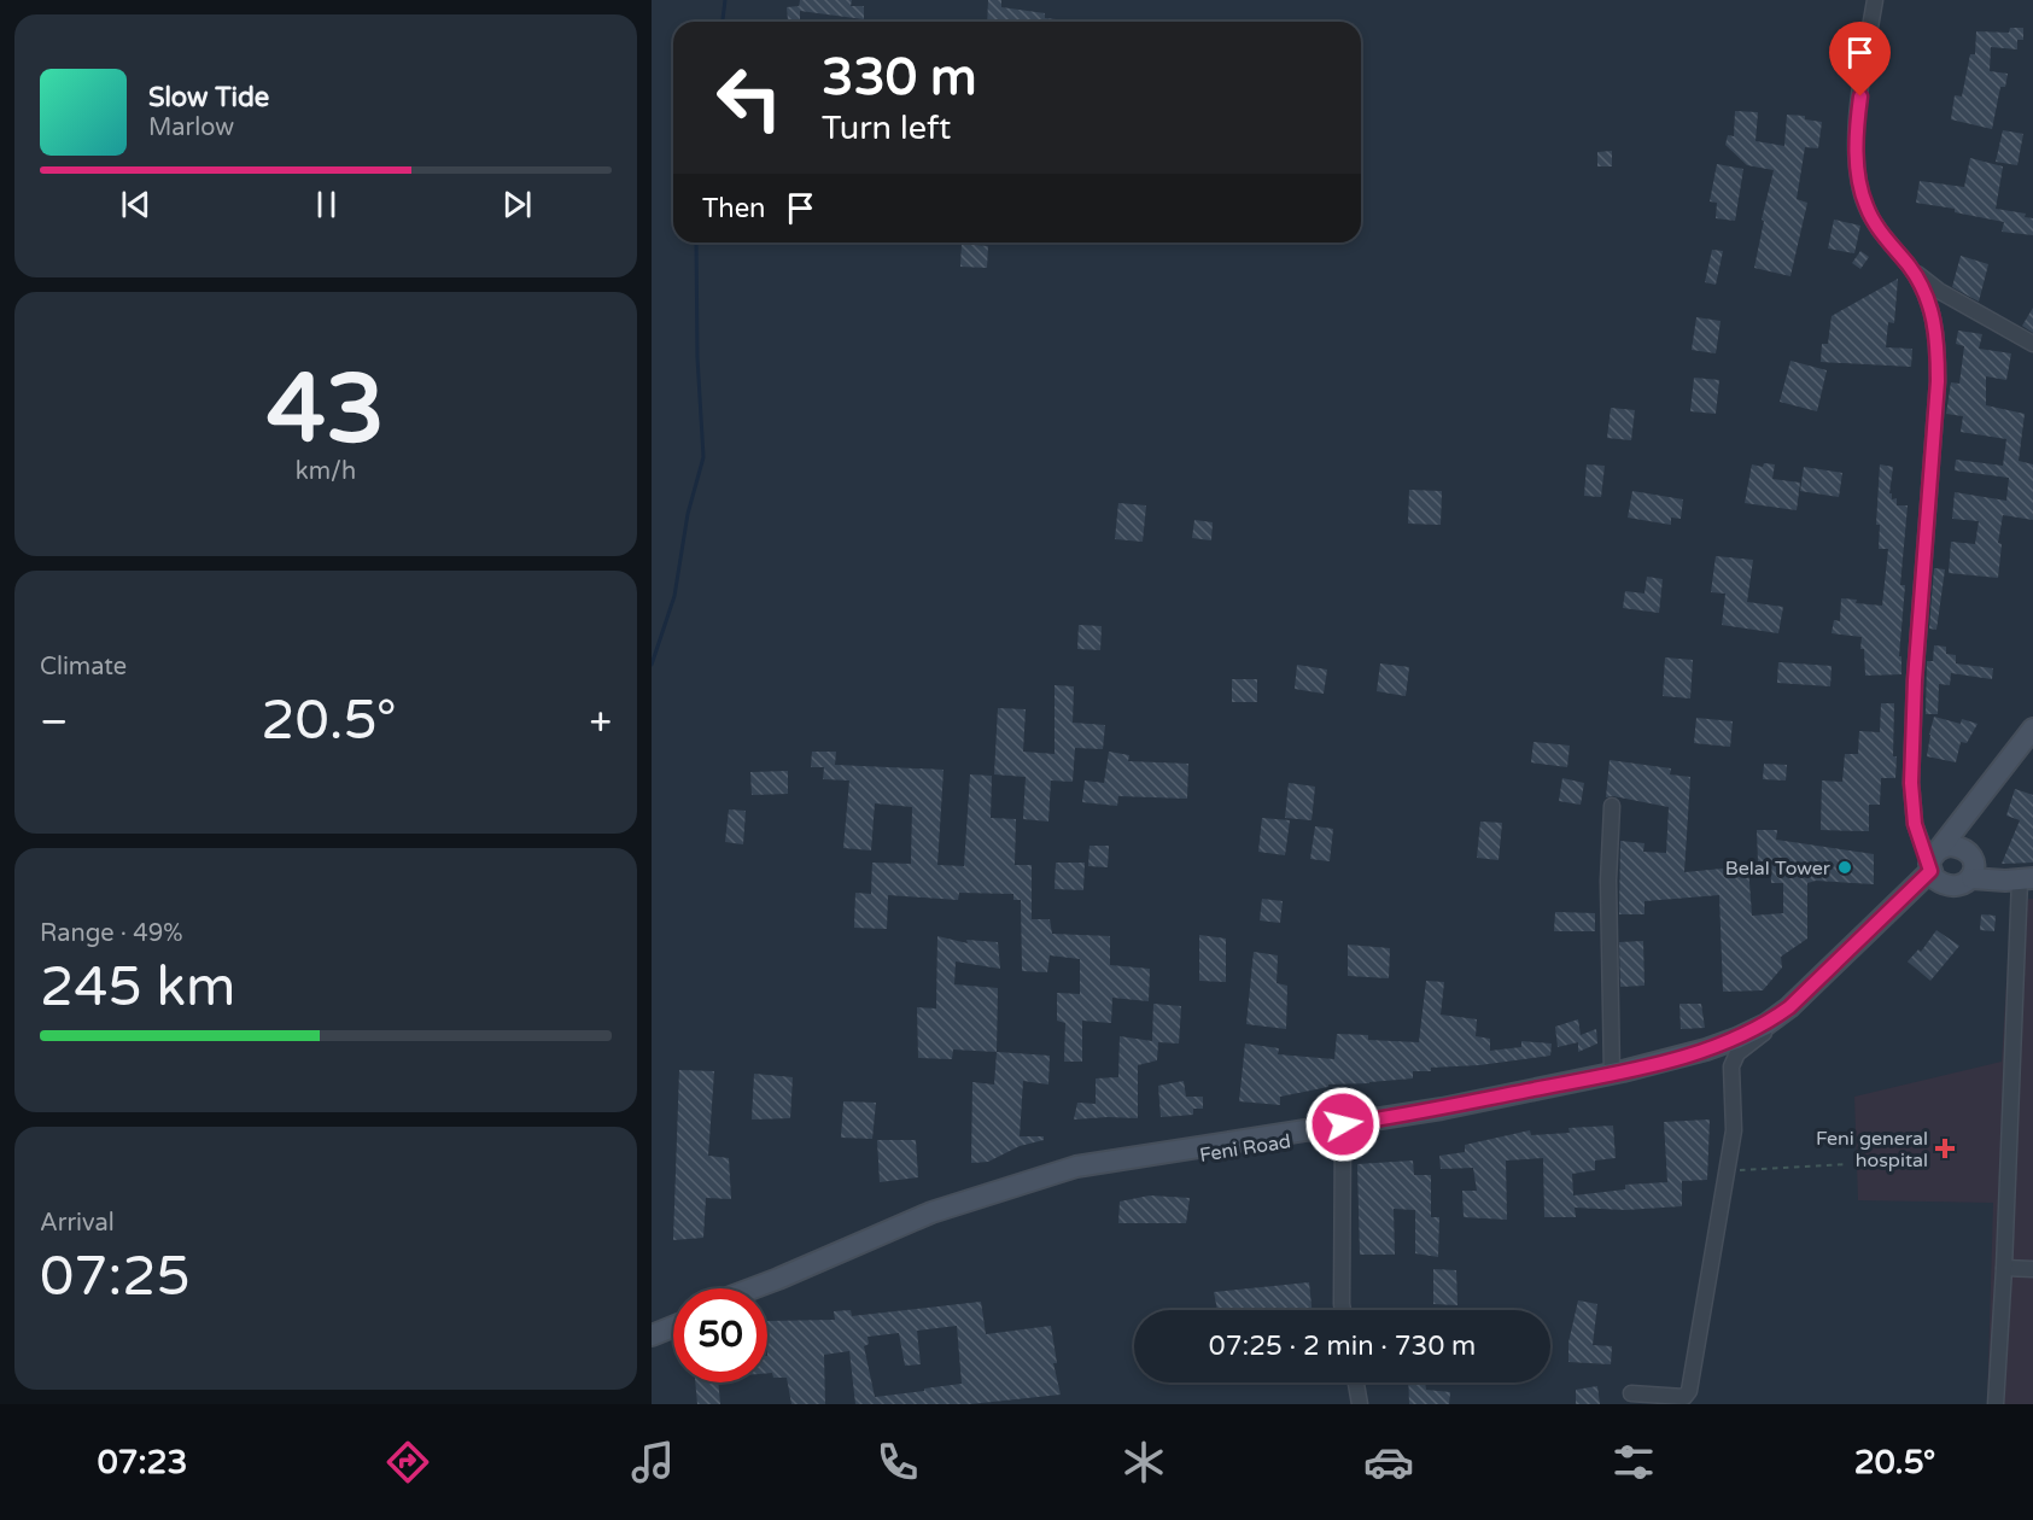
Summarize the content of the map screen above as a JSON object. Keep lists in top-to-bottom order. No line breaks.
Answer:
{"streets":{"main road":["Feni Road"]},"places":{"other":["Belal Tower"],"health":["Feni general hospital"]},"page":{"turn":["330 m","Turn left"],"song":["Slow Tide","Marlow"],"then":"Then","tile":[["43","km/h"],"Climate",["Range · 49%","245 km"],["Arrival","07:25"]],"heat":["−","20.5°","+"],"limit":"50","trip":"07:25 · 2 min · 730 m","tabs":["07:23","20.5°"]}}
